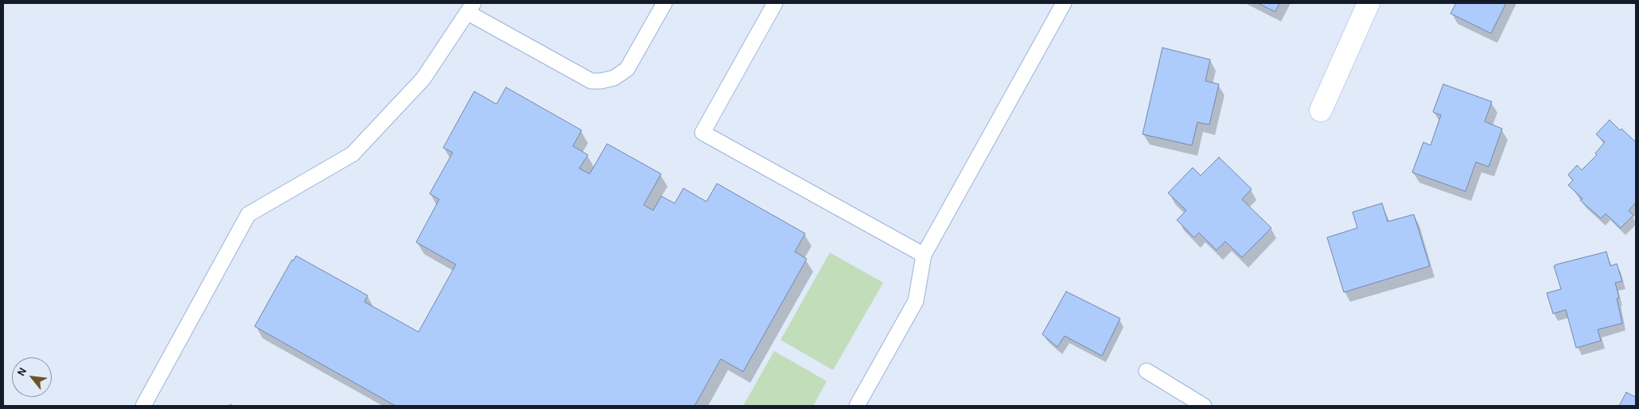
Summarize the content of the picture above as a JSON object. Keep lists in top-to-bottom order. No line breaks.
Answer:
{"north":"top left"}
